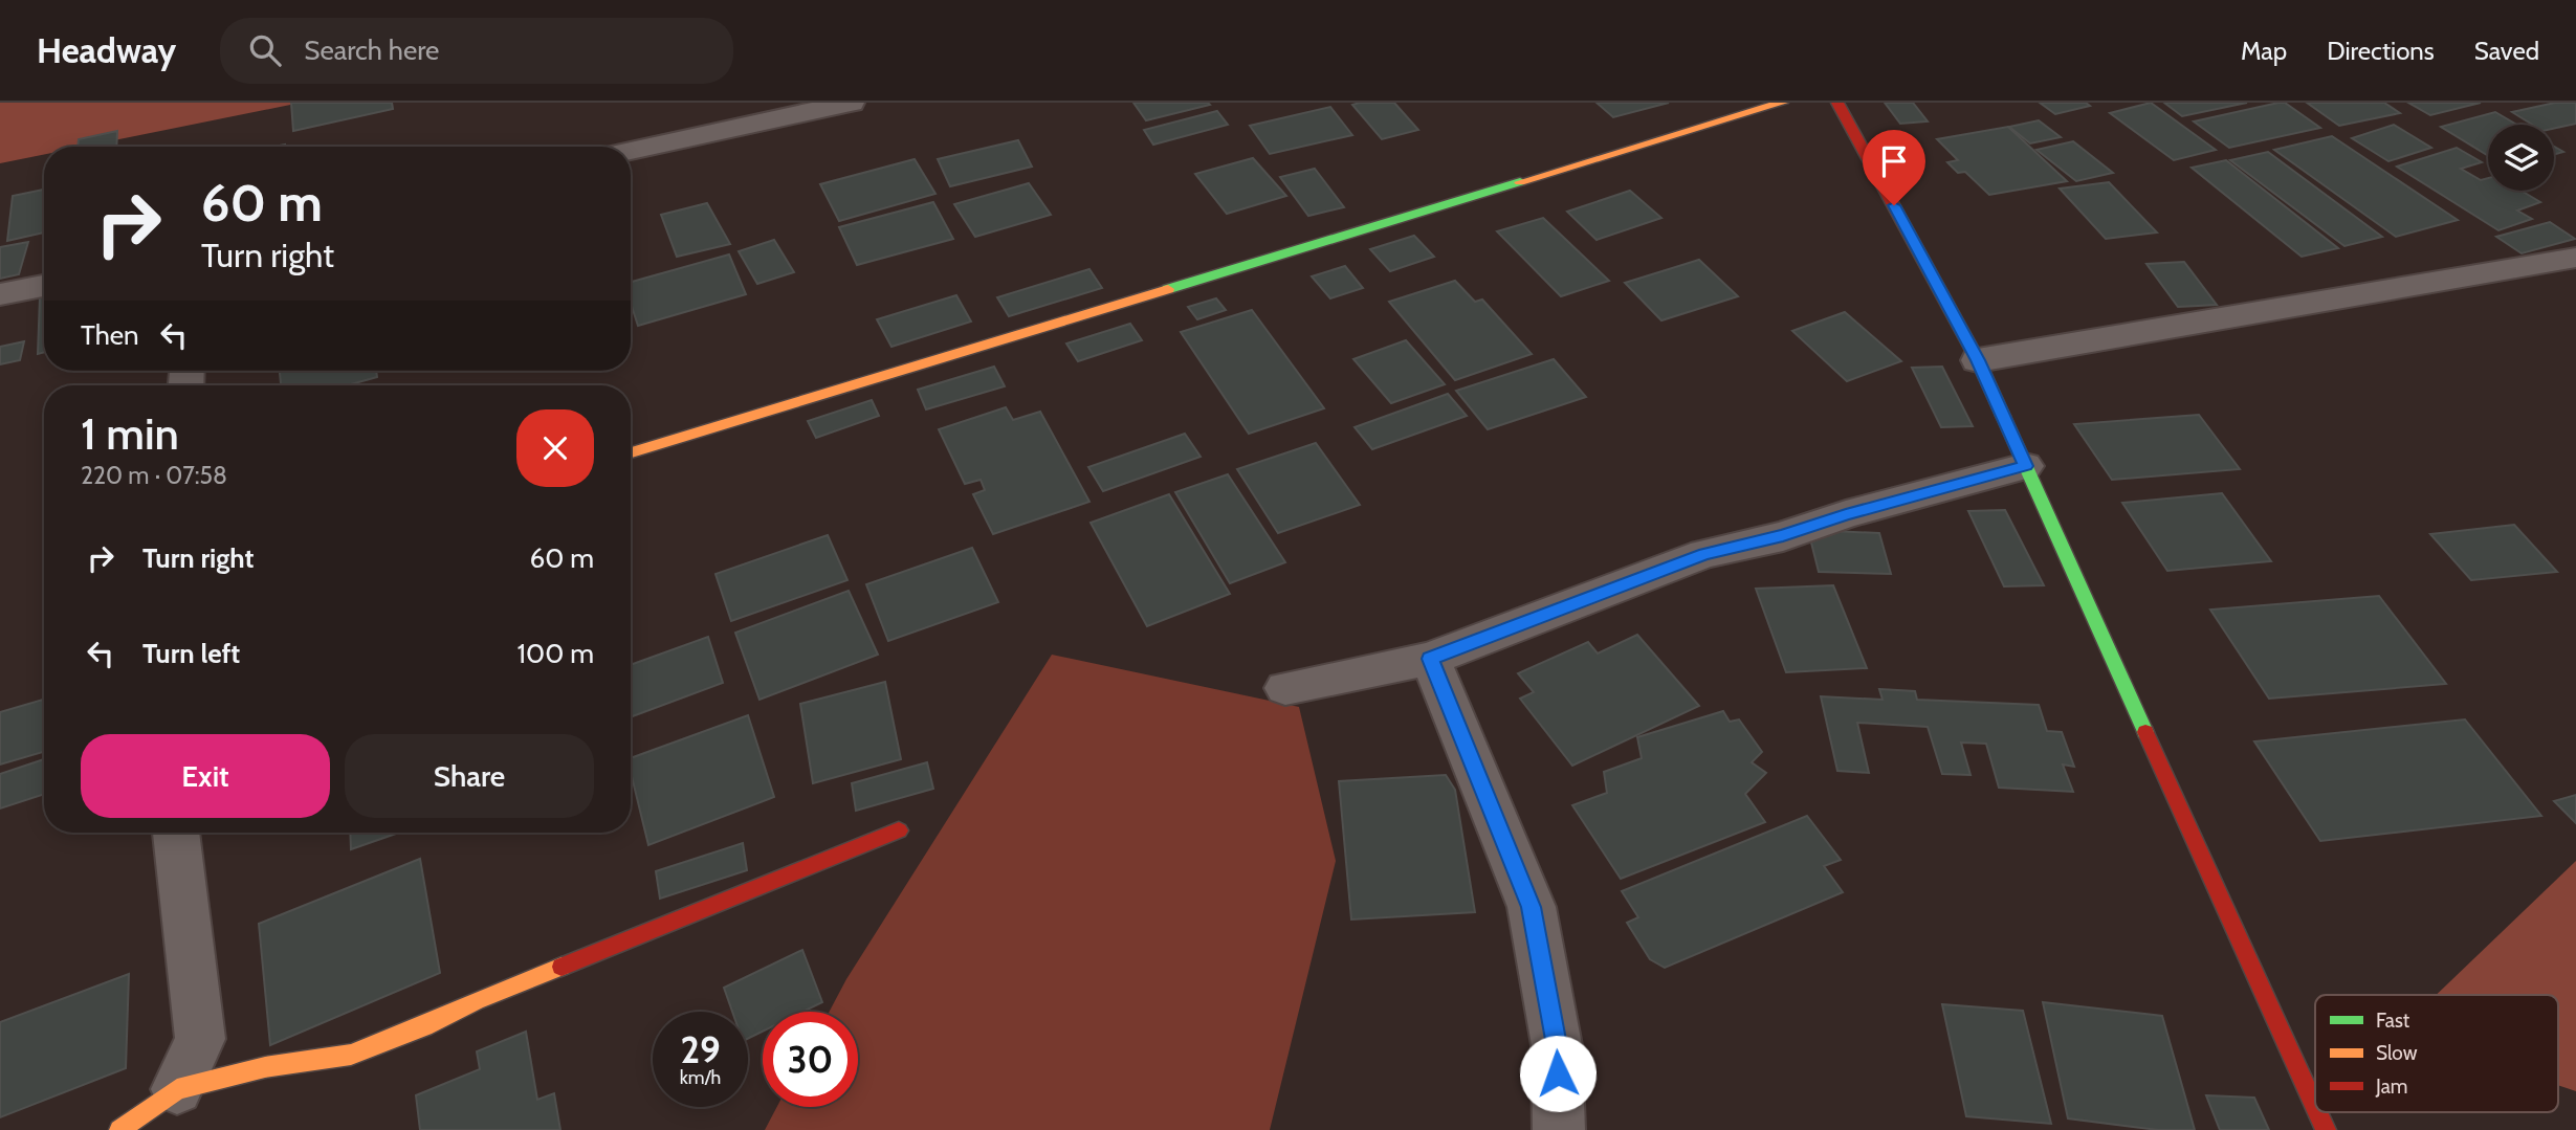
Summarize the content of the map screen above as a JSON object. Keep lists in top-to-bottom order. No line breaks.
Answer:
{"legend":["Fast","Slow","Jam"],"page":{"header":"Headway","search":"Search here","nav":["Map","Directions","Saved"],"turn":["60 m","Turn right"],"then":"Then","heading":["1 min","220 m · 07:58"],"list":[{"name":"Turn right","value":"60 m"},{"name":"Turn left","value":"100 m"}],"buttons":["Exit","Share"],"speed":"29 km/h","limit":"30"}}
